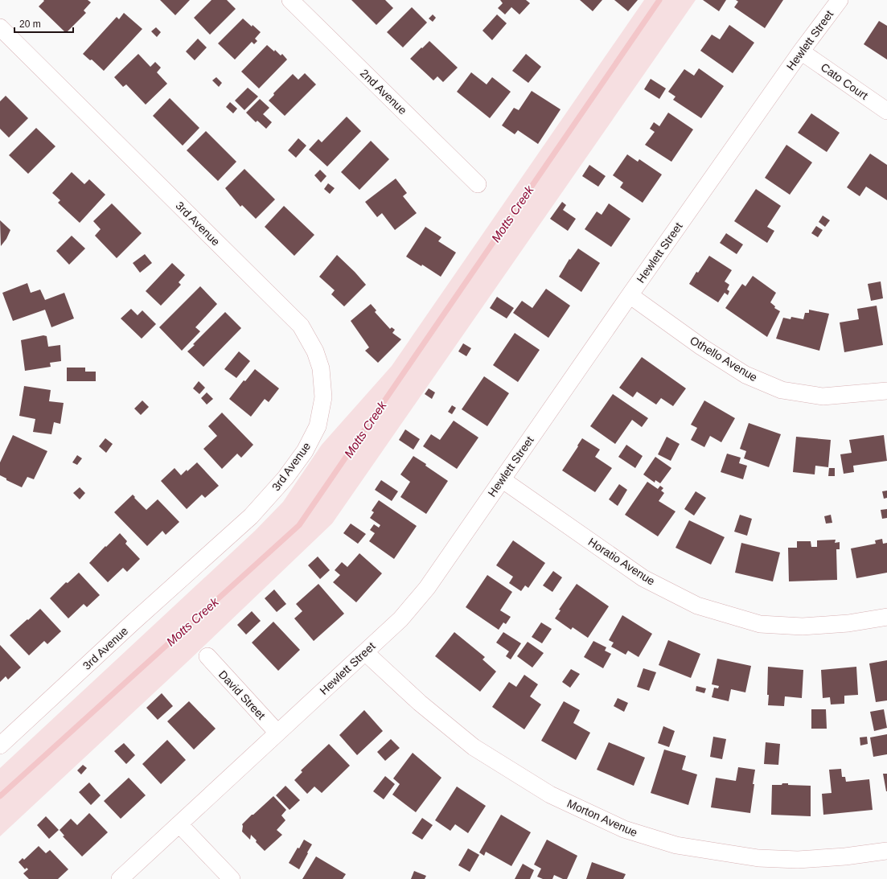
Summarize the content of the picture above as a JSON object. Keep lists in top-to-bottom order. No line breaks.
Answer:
{"streets":{"street":["Hewlett Street","Cato Court","2nd Avenue","3rd Avenue","Othello Avenue","Horatio Avenue","David Street","Morton Avenue"]},"crossings":[["Hewlett Street","Cato Court"],["Hewlett Street","Othello Avenue"],["Hewlett Street","Horatio Avenue"],["Hewlett Street","David Street"],["Hewlett Street","Morton Avenue"]],"water":["Motts Creek"],"scale_bar":"20 m"}
